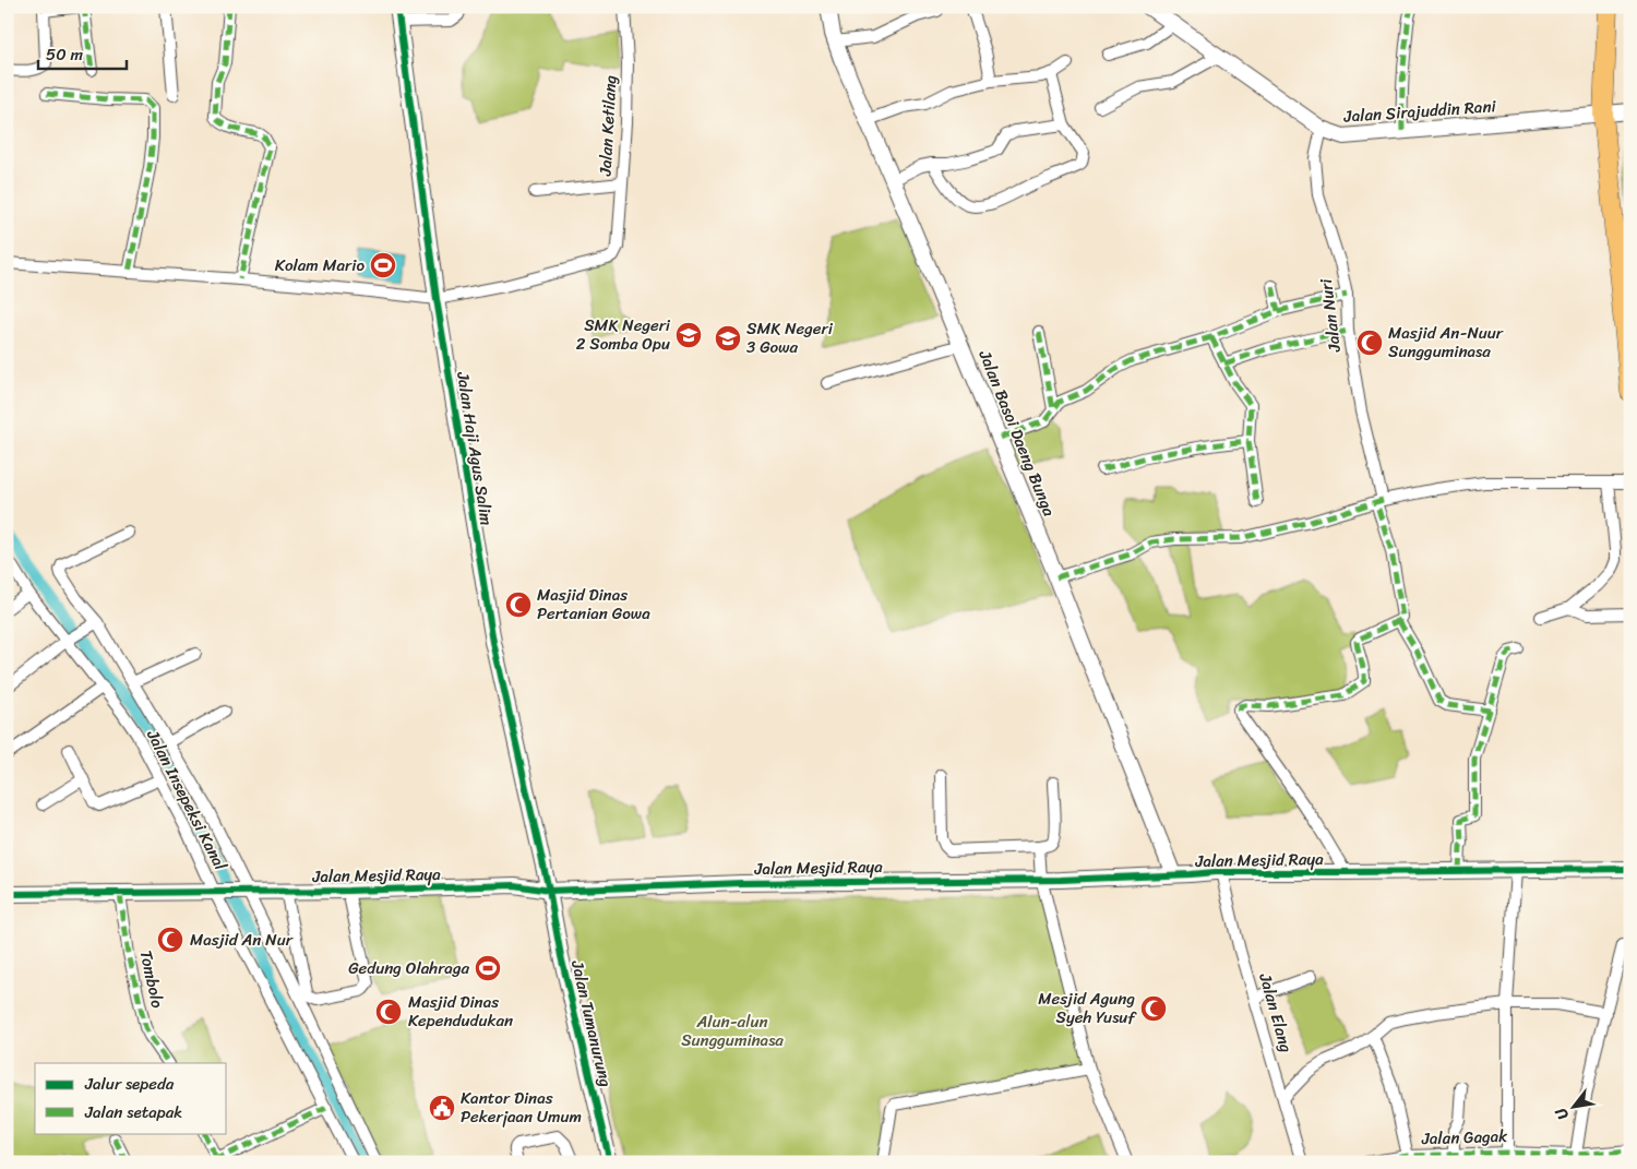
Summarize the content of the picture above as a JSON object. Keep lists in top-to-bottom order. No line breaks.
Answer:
{"streets":{"street":["Jalan Sirajuddin Rani","Jalan Ketilang","Jalan Nuri","Jalan Basoi Daeng Bunga","Jalan Haji Agus Salim","Jalan Insepeksi Kanal","Jalan Mesjid Raya","Tombolo","Jalan Elang","Jalan Tumanurung","Jalan Gagak"]},"crossings":[["Jalan Sirajuddin Rani","Jalan Nuri"],["Jalan Ketilang","Jalan Haji Agus Salim"],["Jalan Basoi Daeng Bunga","Jalan Mesjid Raya"],["Jalan Haji Agus Salim","Jalan Mesjid Raya"],["Jalan Haji Agus Salim","Jalan Tumanurung"],["Jalan Insepeksi Kanal","Jalan Mesjid Raya"],["Jalan Mesjid Raya","Tombolo"],["Jalan Mesjid Raya","Jalan Elang"],["Jalan Mesjid Raya","Jalan Tumanurung"]],"parks":["Alun-alun Sungguminasa"],"places":{"sports":["Kolam Mario","Gedung Olahraga"],"school or university":["SMK Negeri 2 Somba Opu","SMK Negeri 3 Gowa"],"mosque":["Masjid An-Nuur Sungguminasa","Masjid Dinas Pertanian Gowa","Masjid An Nur","Mesjid Agung Syeh Yusuf","Masjid Dinas Kependudukan"],"public building":["Kantor Dinas Pekerjaan Umum"]},"legend":["Jalur sepeda","Jalan setapak"],"scale_bar":"50 m","north":"bottom left"}
